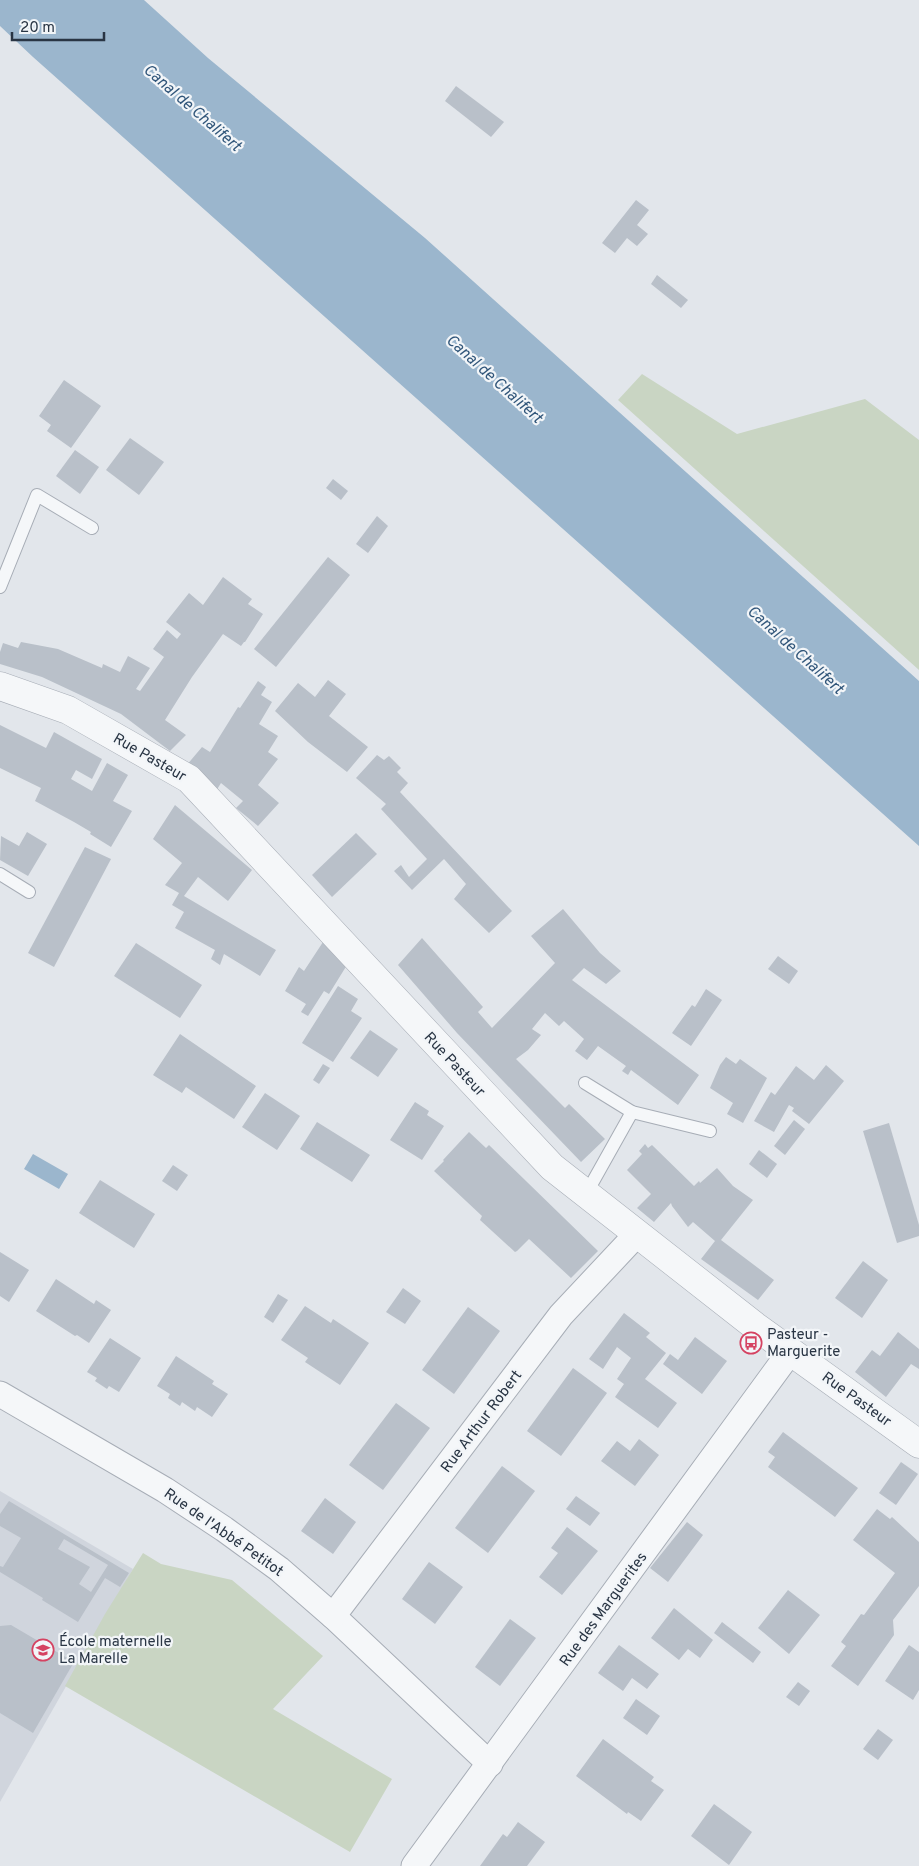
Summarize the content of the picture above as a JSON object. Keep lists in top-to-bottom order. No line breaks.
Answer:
{"streets":{"street":["Rue Pasteur","Rue Arthur Robert","Rue de l'Abbé Petitot","Rue des Marguerites"]},"crossings":[["Rue Pasteur","Rue Arthur Robert"],["Rue Pasteur","Rue des Marguerites"],["Rue Arthur Robert","Rue de l'Abbé Petitot"],["Rue de l'Abbé Petitot","Rue des Marguerites"]],"water":["Canal de Chalifert"],"places":{"bus stop":["Pasteur - Marguerite"],"school or university":["École maternelle La Marelle"]},"scale_bar":"20 m"}
